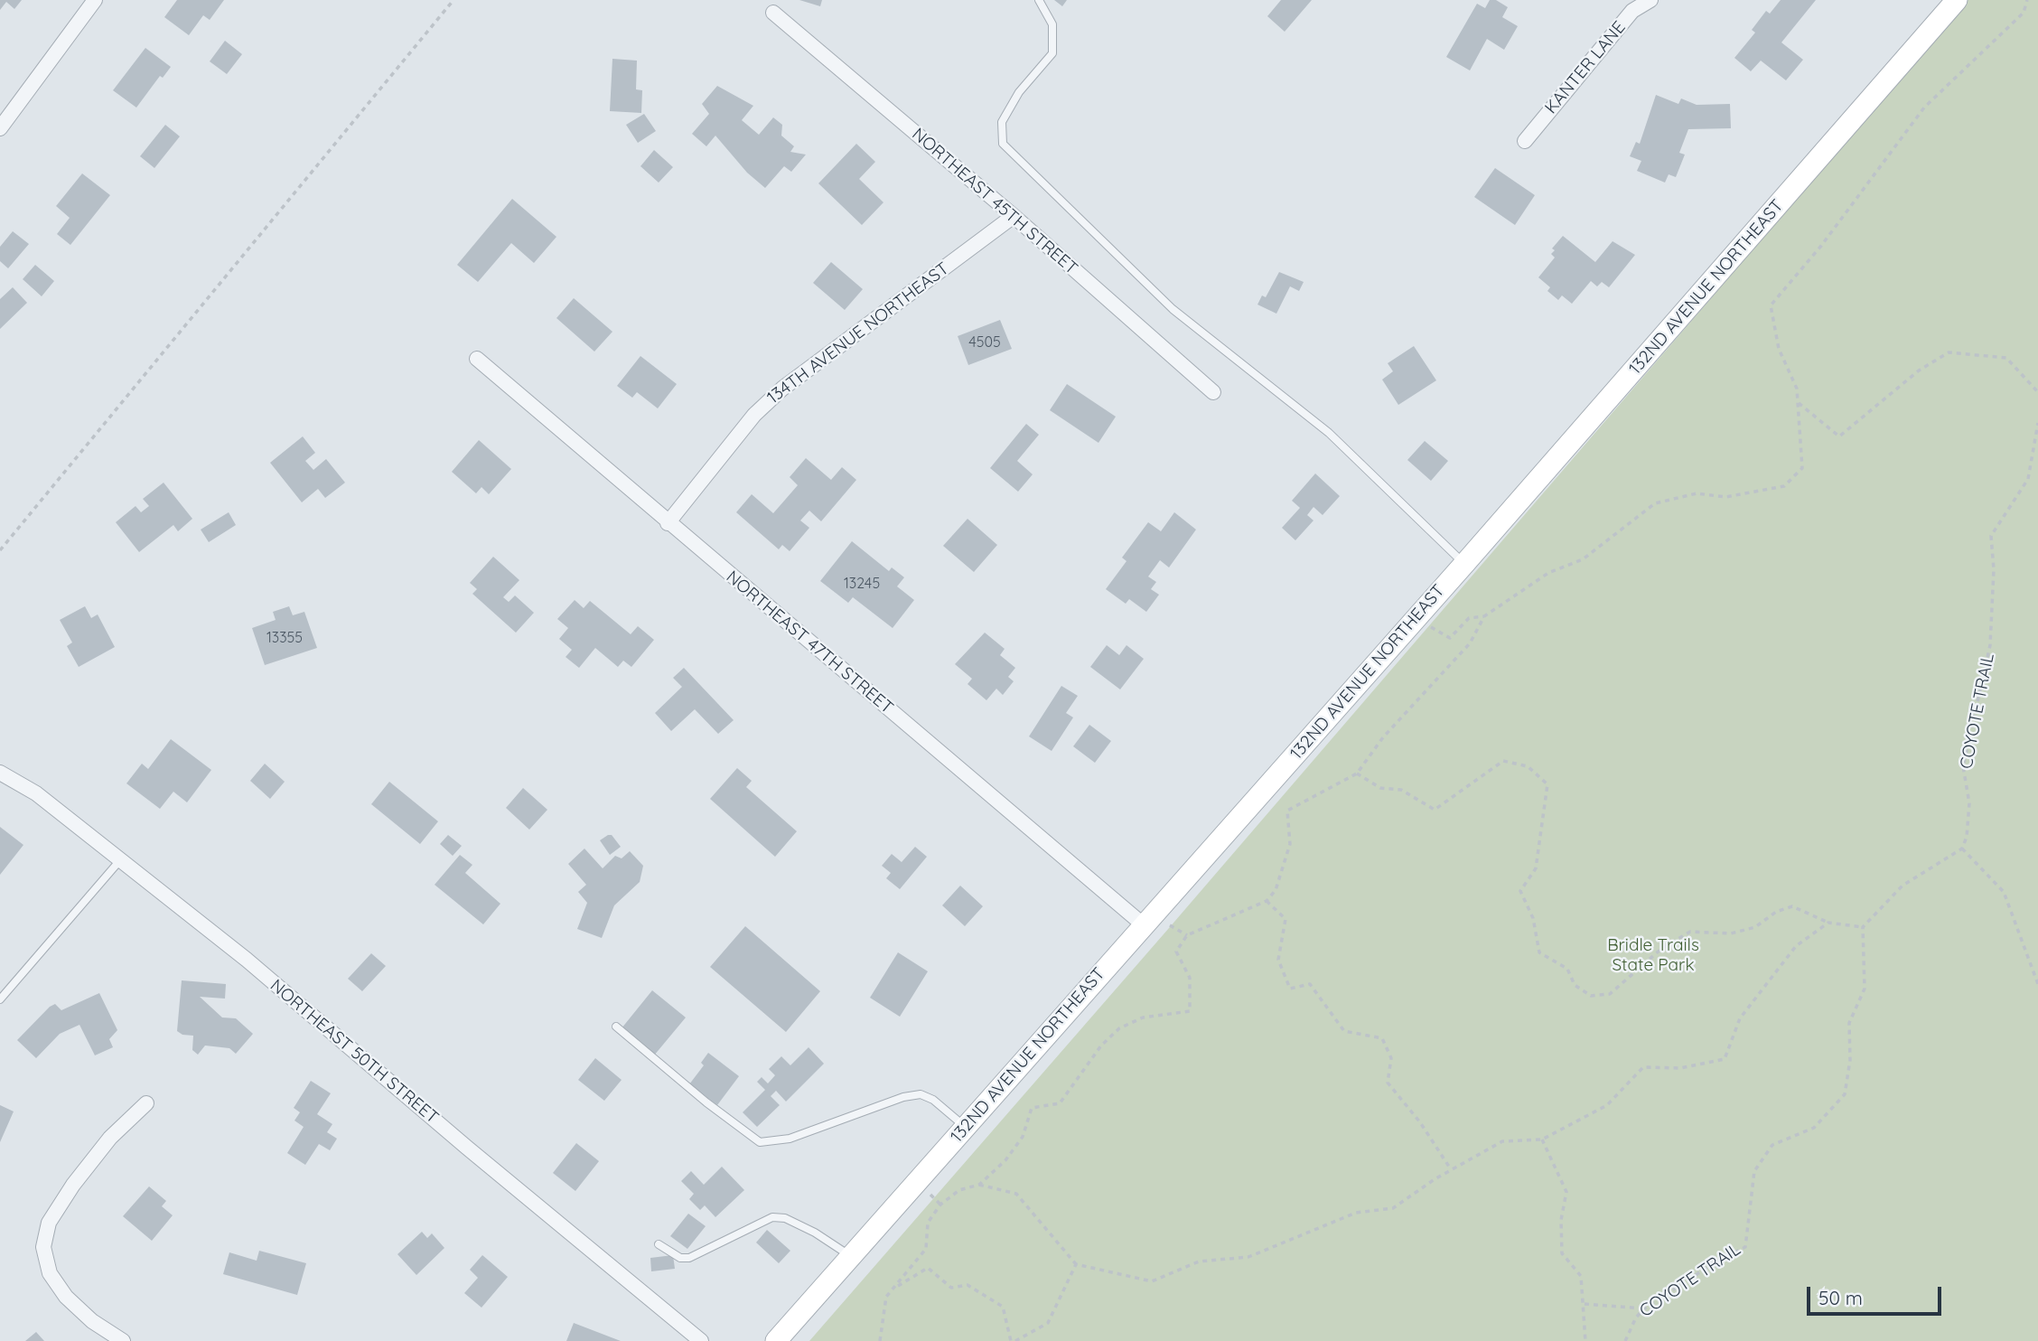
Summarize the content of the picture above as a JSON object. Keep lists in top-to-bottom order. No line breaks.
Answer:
{"streets":{"street":["KANTER LANE","NORTHEAST 45TH STREET","132ND AVENUE NORTHEAST","134TH AVENUE NORTHEAST","NORTHEAST 47TH STREET","NORTHEAST 50TH STREET"],"path":["COYOTE TRAIL"]},"crossings":[["NORTHEAST 45TH STREET","134TH AVENUE NORTHEAST"],["132ND AVENUE NORTHEAST","NORTHEAST 47TH STREET"],["134TH AVENUE NORTHEAST","NORTHEAST 47TH STREET"]],"parks":["Bridle Trails State Park"],"house_numbers":["4505","13245","13355"],"scale_bar":"50 m"}
